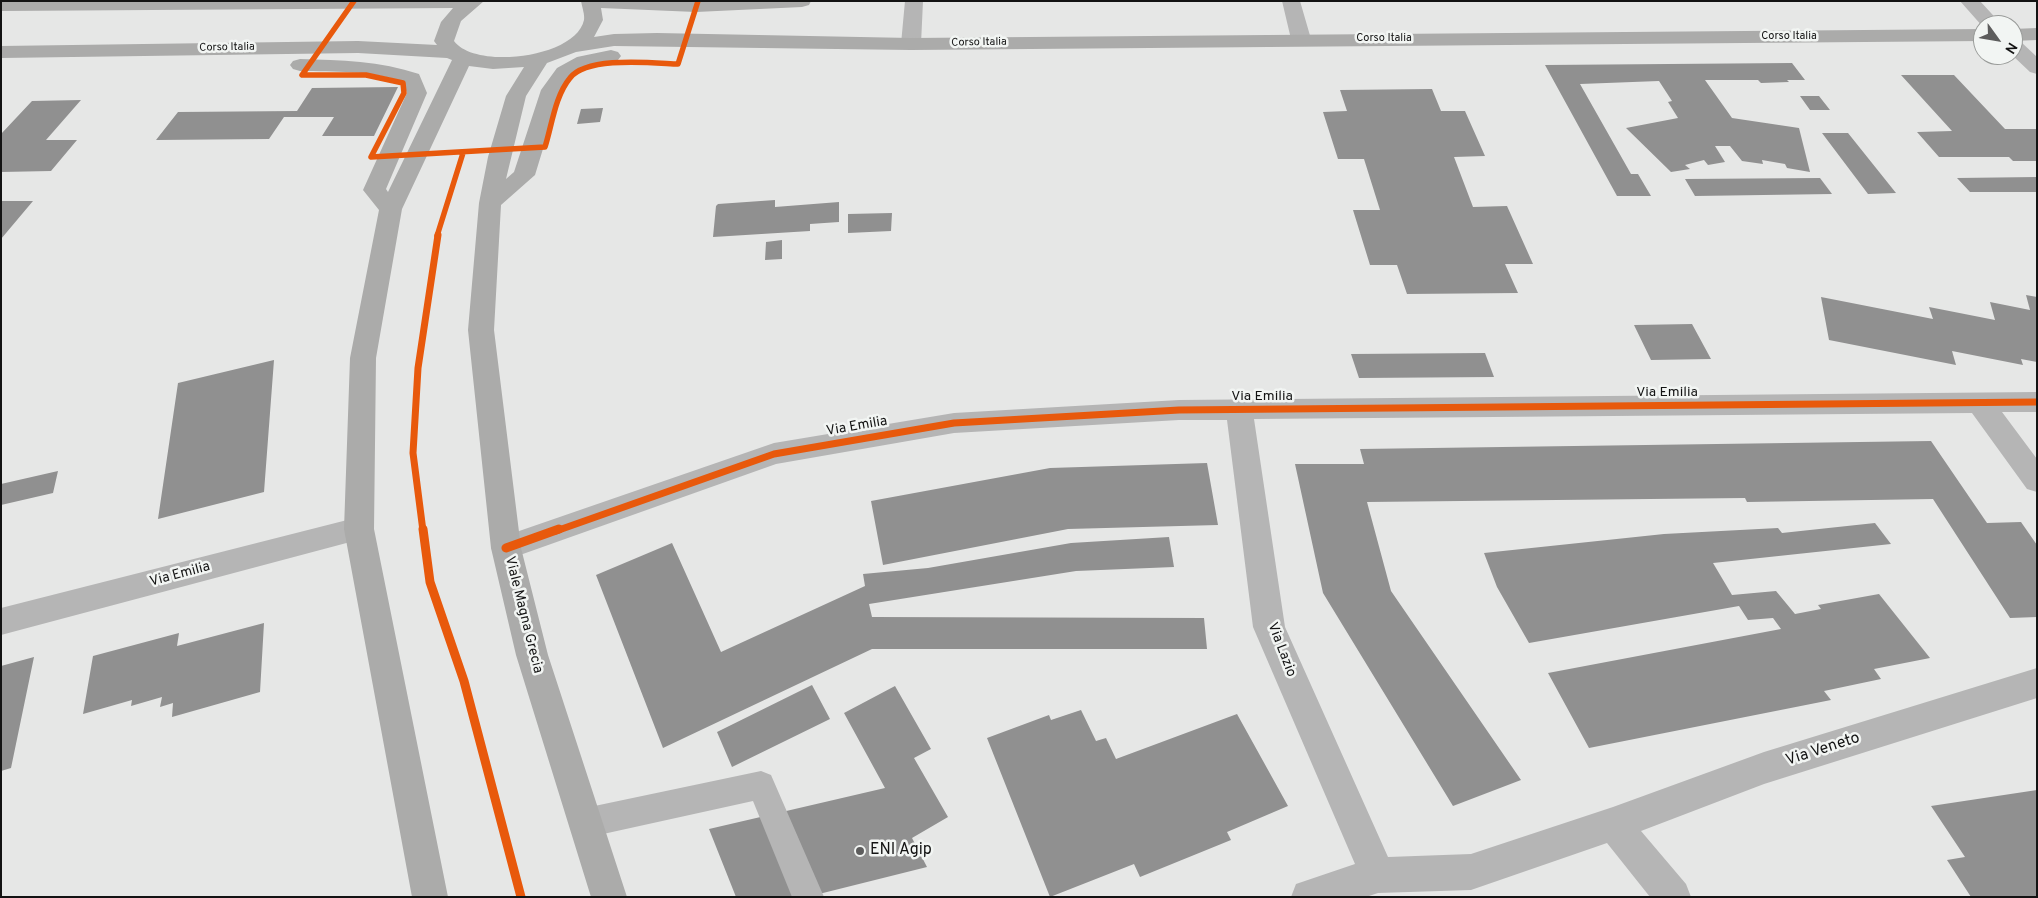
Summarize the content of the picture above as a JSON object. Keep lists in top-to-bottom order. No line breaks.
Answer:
{"streets":{"street":["Corso Italia","Via Emilia","Viale Magna Grecia","Via Lazio","Via Veneto"]},"crossings":[["Corso Italia","Viale Magna Grecia"],["Via Emilia","Viale Magna Grecia"],["Via Emilia","Via Lazio"]],"places":["ENI Agip"],"north":"bottom right"}
